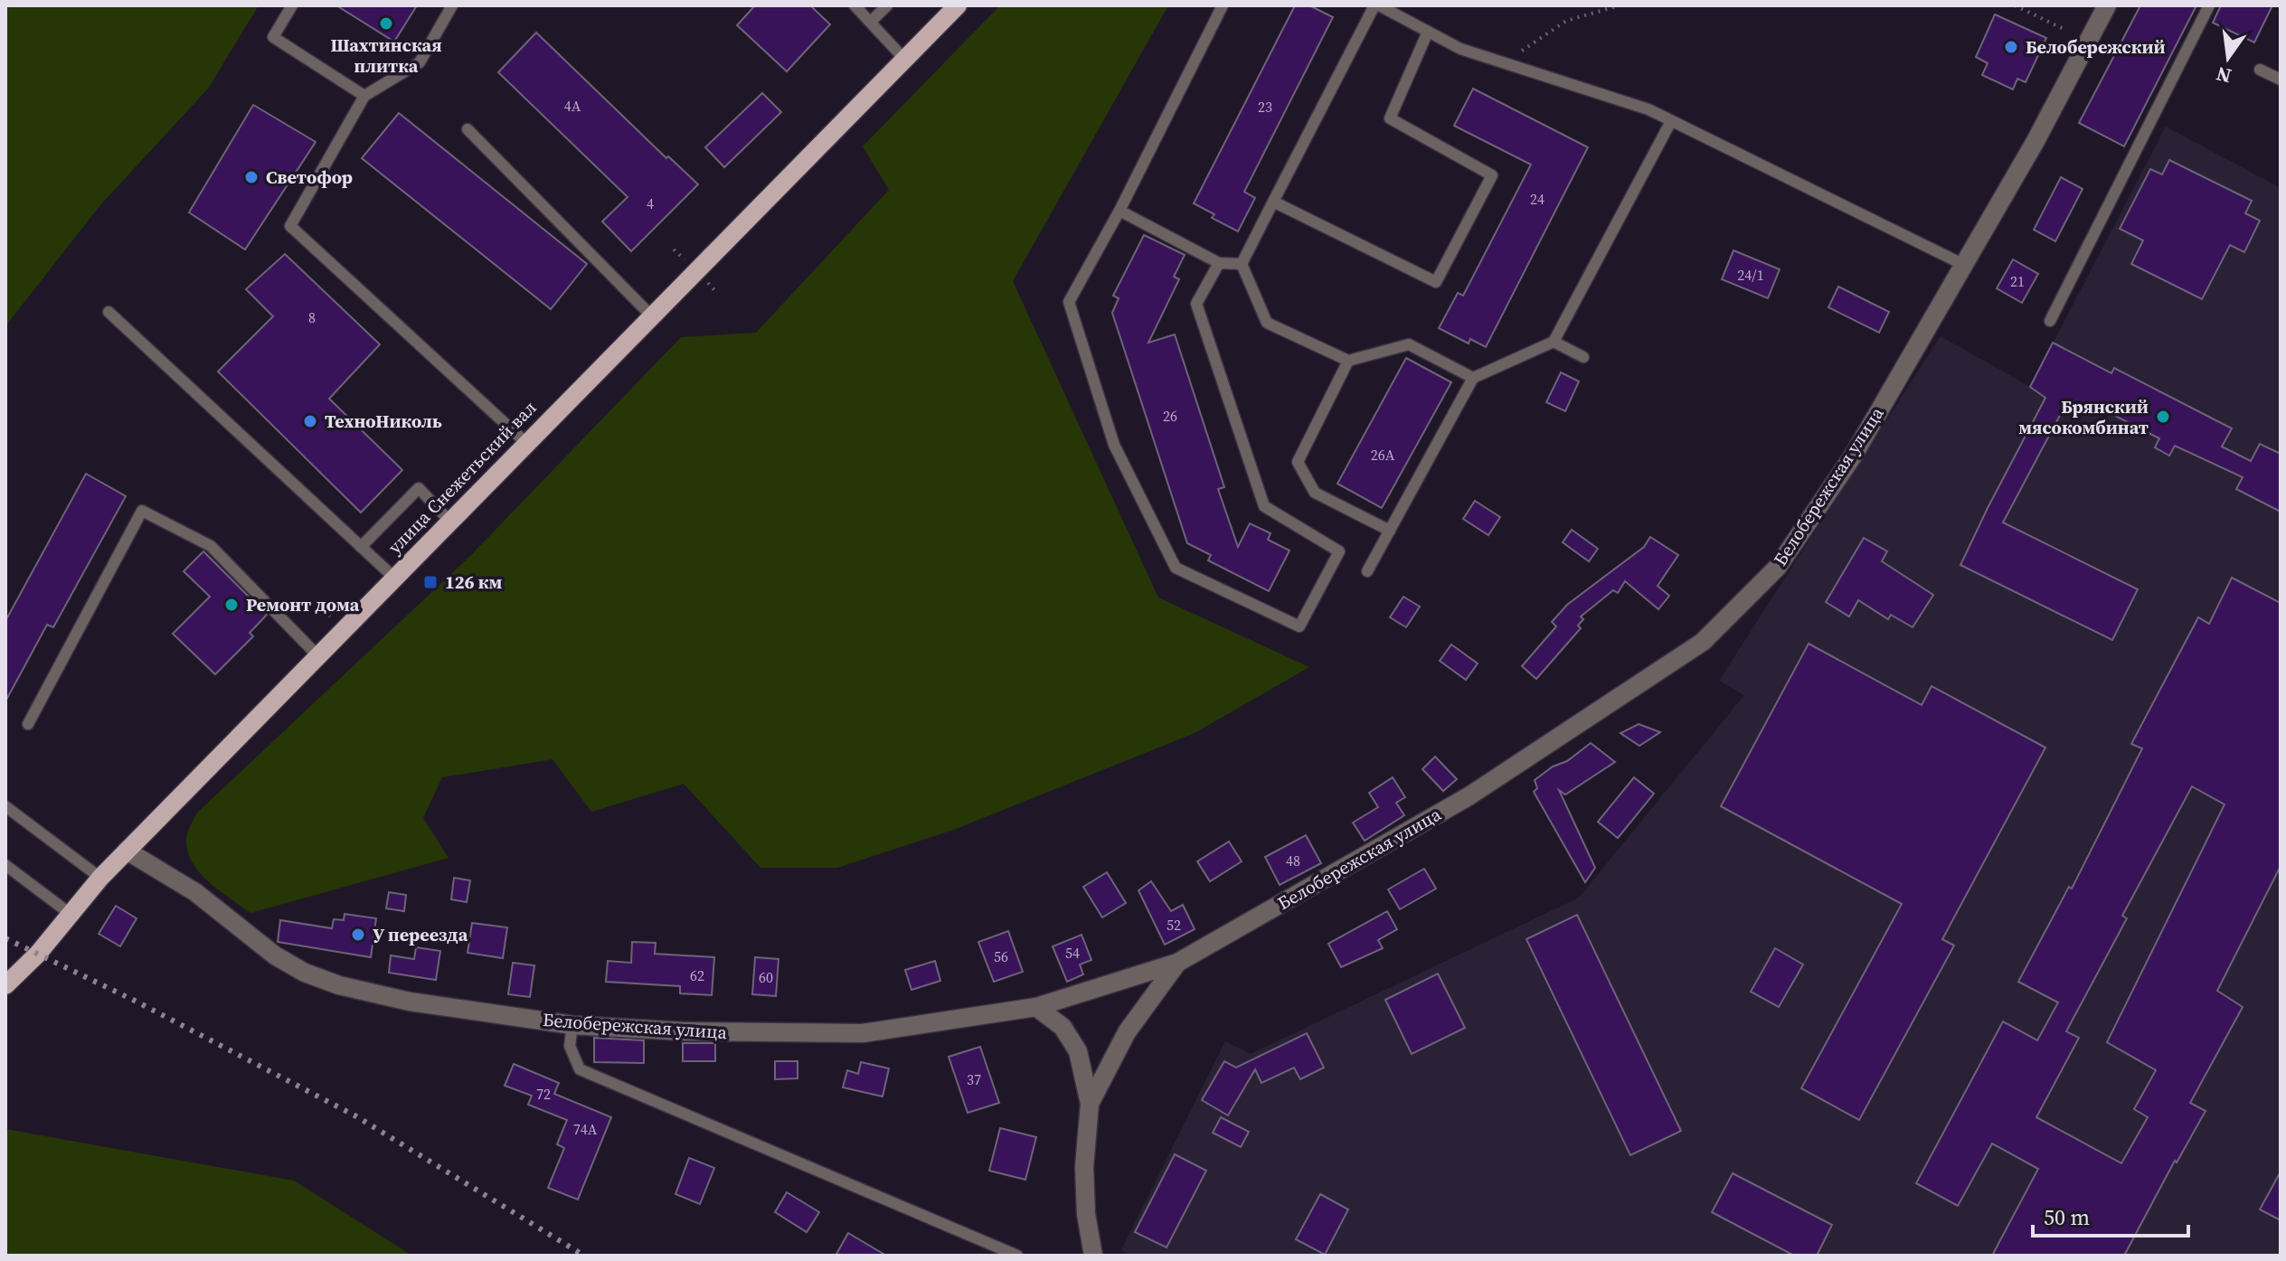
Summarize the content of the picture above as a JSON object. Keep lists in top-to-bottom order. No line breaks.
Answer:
{"streets":{"main road":["улица Снежетьский вал"],"street":["Белобережская улица"]},"crossings":[["улица Снежетьский вал","Белобережская улица"]],"places":{"other":["Шахтинская плитка","Белобережский","Светофор","Брянский мясокомбинат","ТехноНиколь","Ремонт дома","У переезда"],"transit":["126 км"]},"house_numbers":["4А","23","24","4","24/1","21","8","26","26А","48","52","54","56","62","60","37","72","74А"],"scale_bar":"50 m","north":"bottom"}
